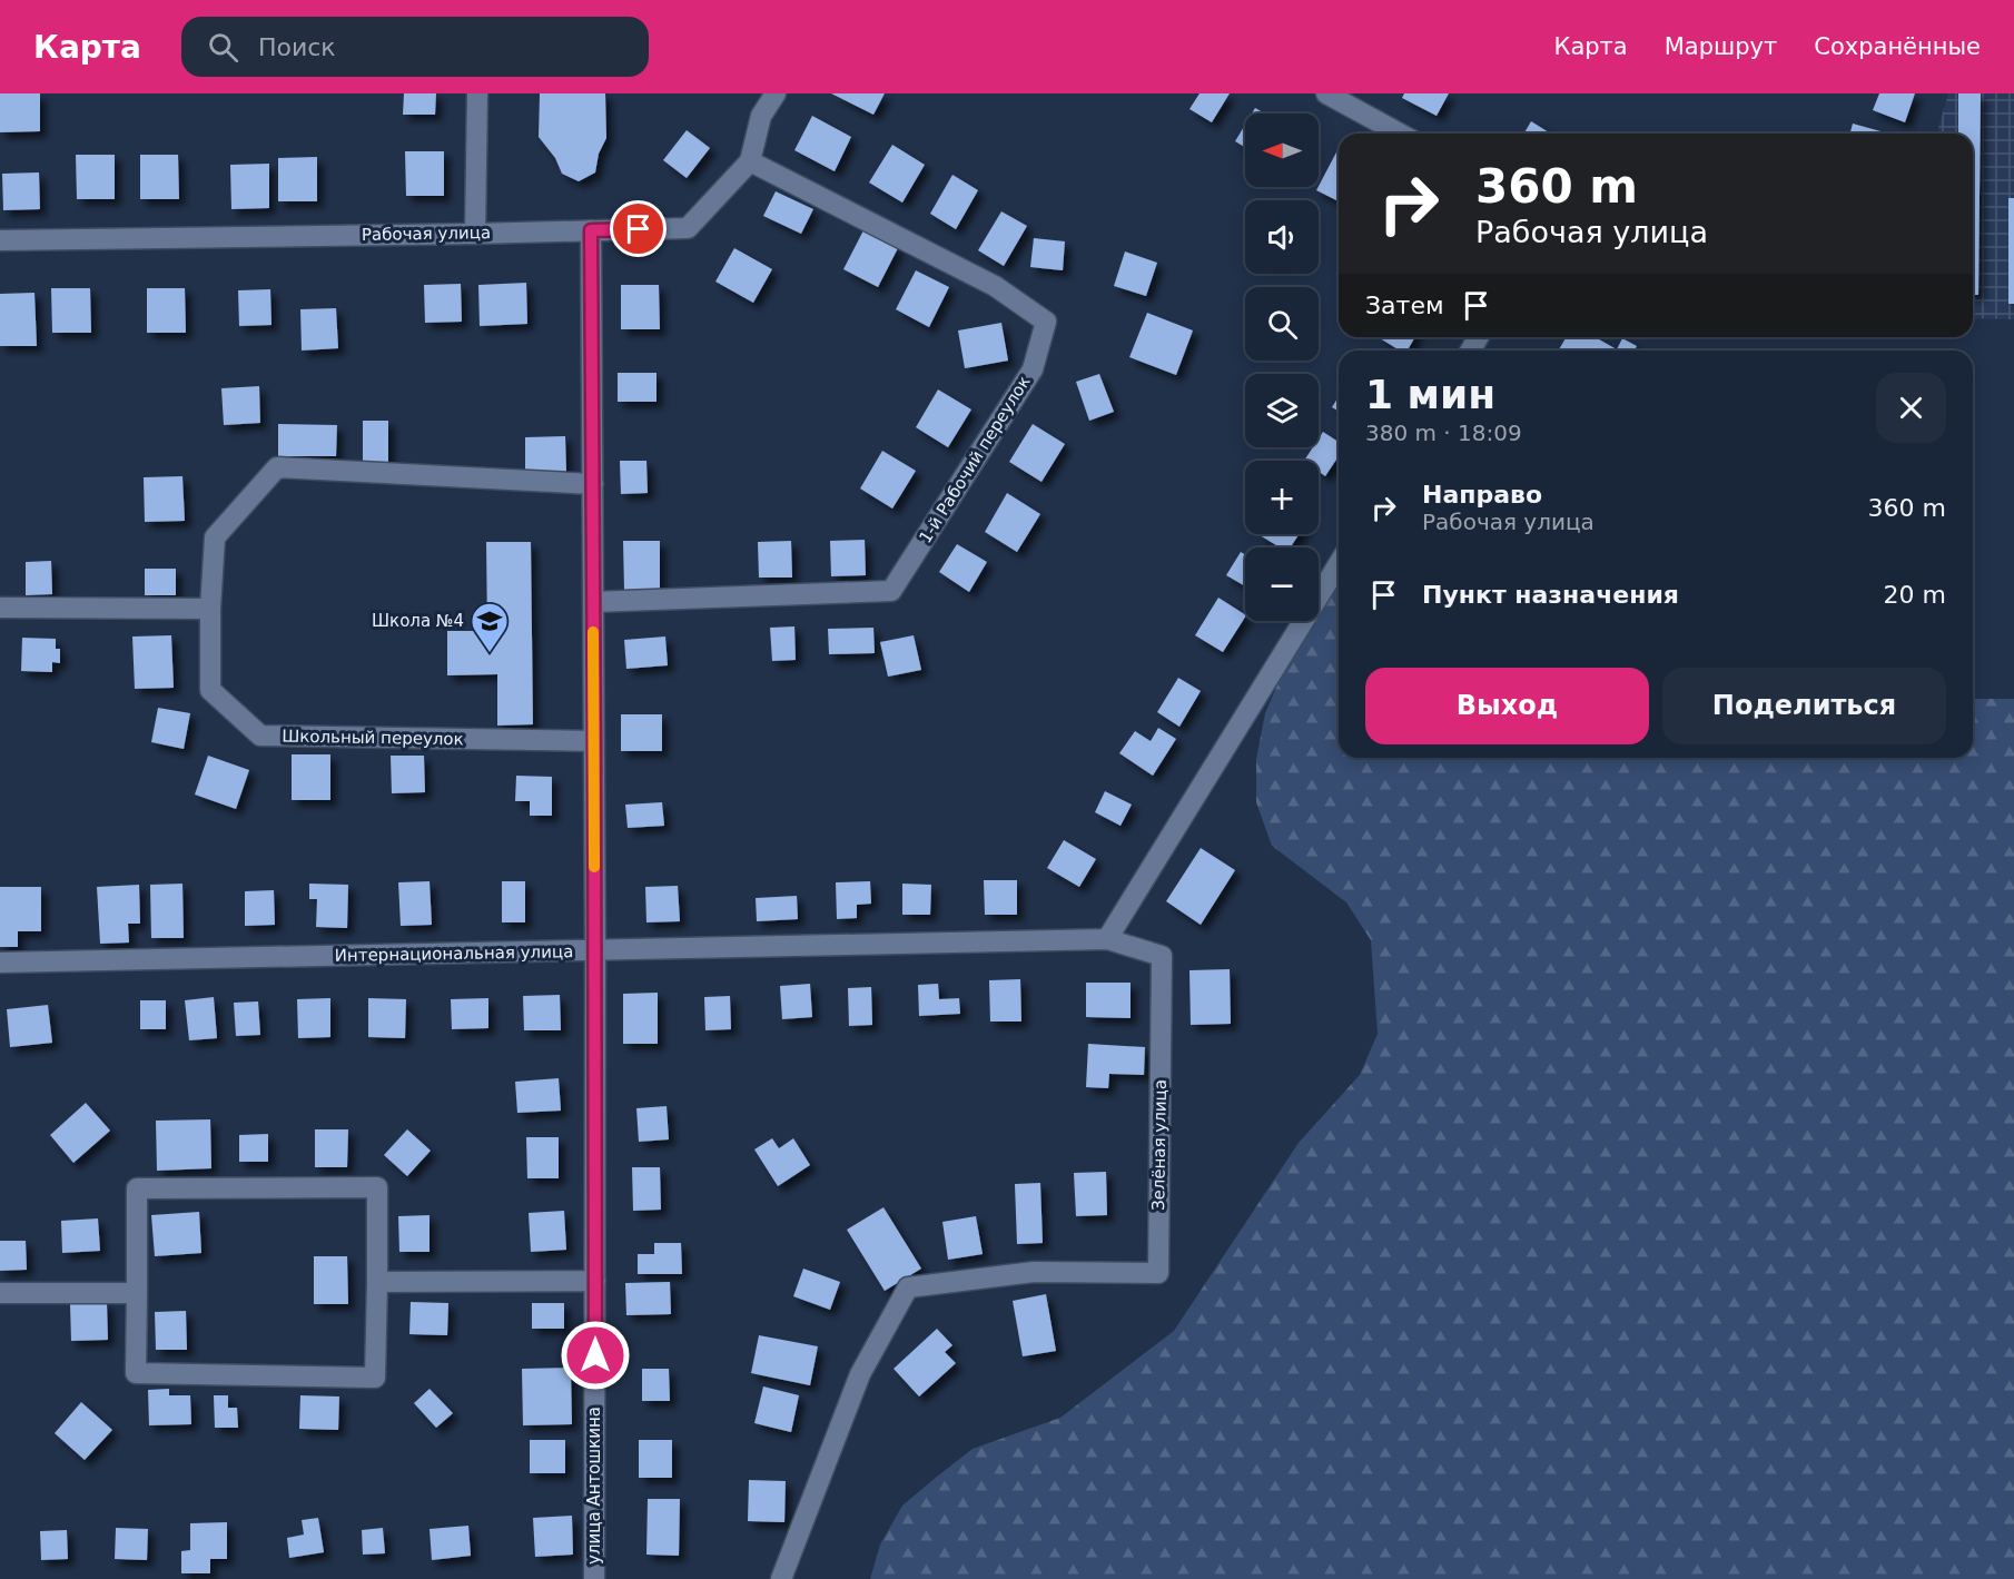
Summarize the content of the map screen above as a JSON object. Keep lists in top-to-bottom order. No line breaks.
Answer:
{"streets":{"street":["Рабочая улица","1-й Рабочий переулок","Школьный переулок","Интернациональная улица","Зелёная улица","улица Антошкина"]},"crossings":[["Рабочая улица","1-й Рабочий переулок"],["Рабочая улица","улица Антошкина"],["1-й Рабочий переулок","улица Антошкина"],["Школьный переулок","улица Антошкина"],["Интернациональная улица","Зелёная улица"],["Интернациональная улица","улица Антошкина"]],"places":{"school or university":["Школа №4"]},"north":"left","page":{"header":"Карта","search":"Поиск","nav":["Карта","Маршрут","Сохранённые"],"map_buttons":["+","−"],"turn":["360 m","Рабочая улица"],"then":"Затем","heading":["1 мин","380 m · 18:09"],"list":[{"name":"Направо","note":"Рабочая улица","value":"360 m"},{"name":"Пункт назначения","value":"20 m"}],"buttons":["Выход","Поделиться"]}}
